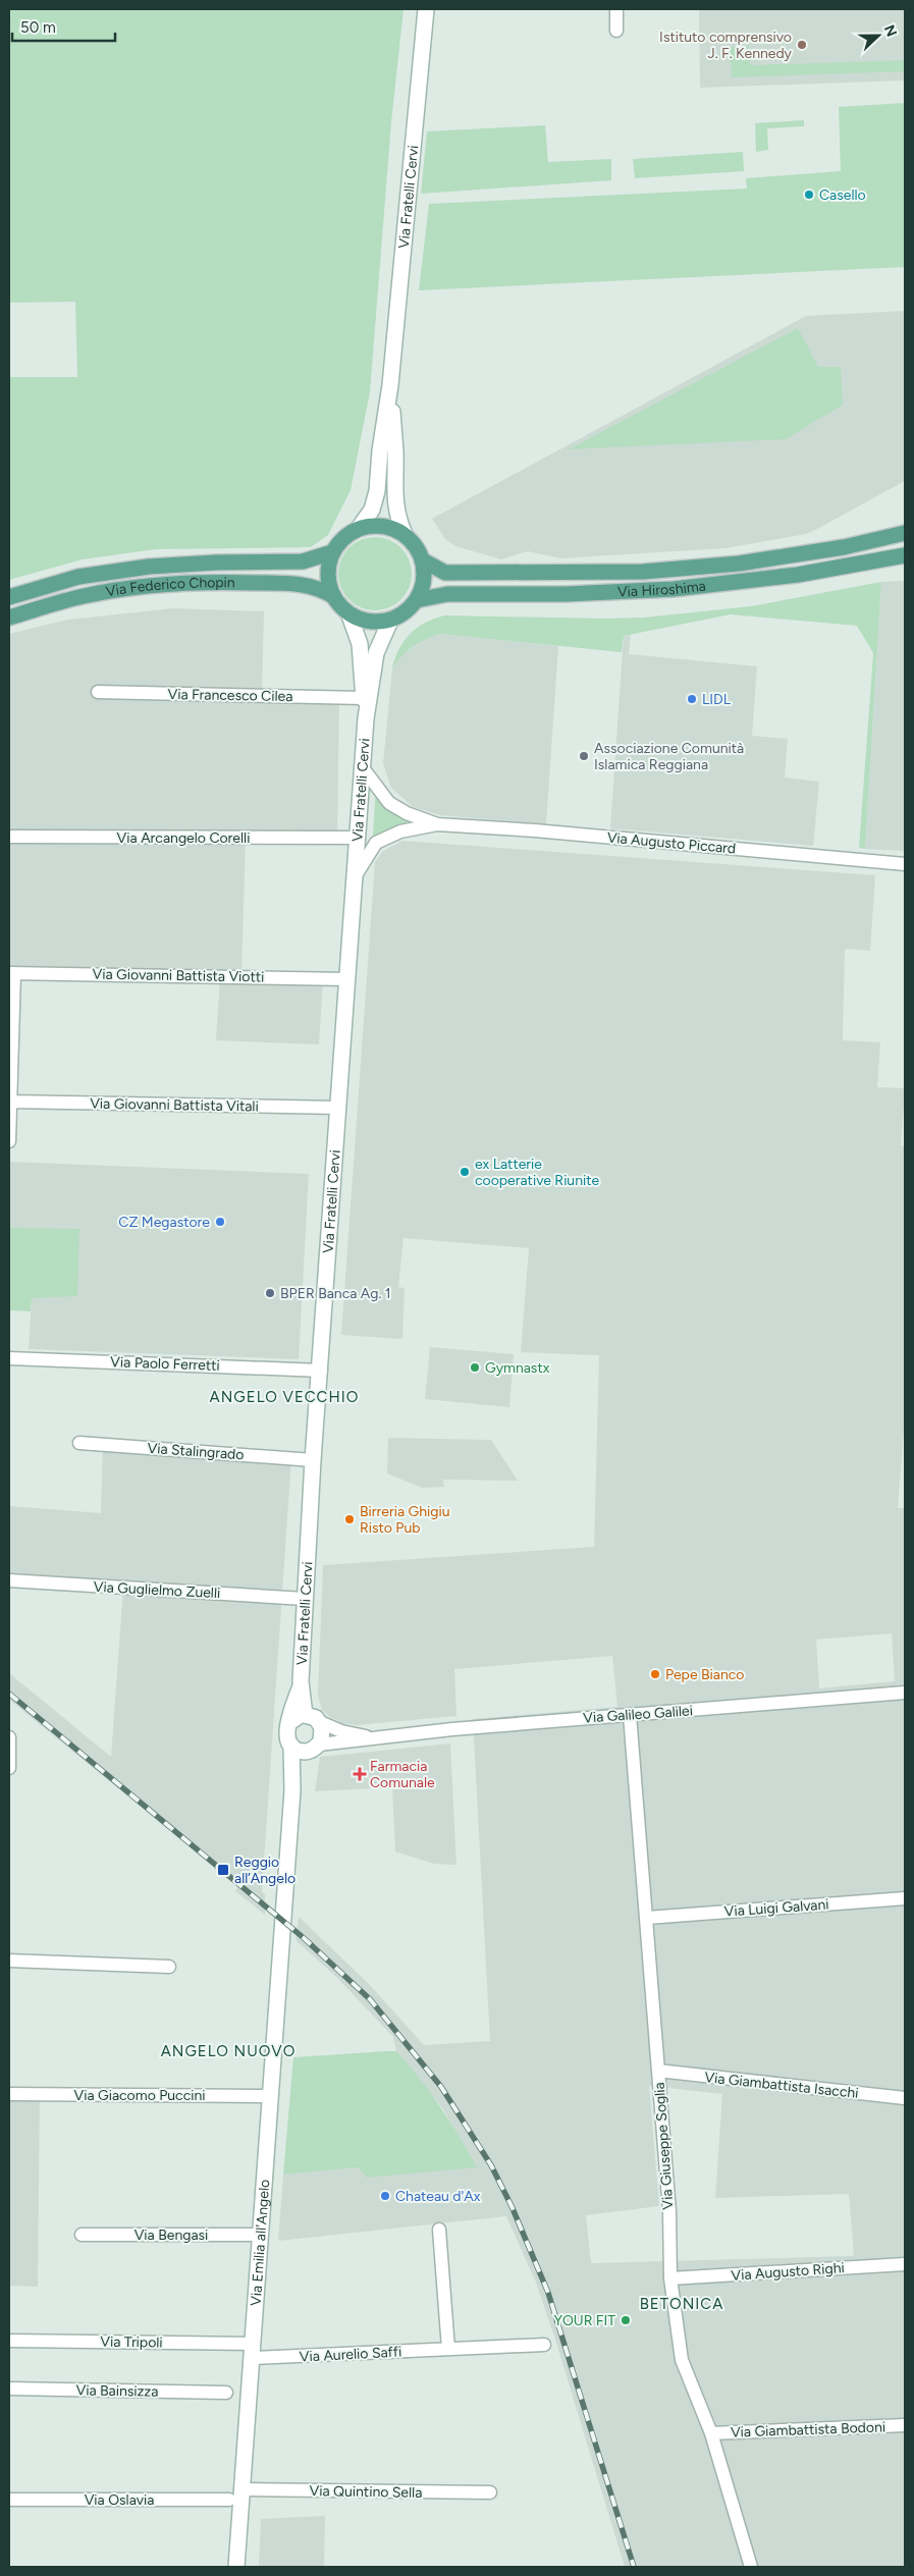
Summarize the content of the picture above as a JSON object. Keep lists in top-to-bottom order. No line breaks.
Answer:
{"streets":{"main road":["Via Fratelli Cervi","Via Federico Chopin","Via Hiroshima","Via Emilia all'Angelo"],"street":["Via Francesco Cilea","Via Arcangelo Corelli","Via Augusto Piccard","Via Giovanni Battista Viotti","Via Giovanni Battista Vitali","Via Paolo Ferretti","Via Stalingrado","Via Guglielmo Zuelli","Via Galileo Galilei","Via Luigi Galvani","Via Giambattista Isacchi","Via Giacomo Puccini","Via Giuseppe Soglia","Via Bengasi","Via Augusto Righi","Via Tripoli","Via Aurelio Saffi","Via Bainsizza","Via Giambattista Bodoni","Via Quintino Sella","Via Oslavia"]},"crossings":[["Via Fratelli Cervi","Via Federico Chopin"],["Via Fratelli Cervi","Via Hiroshima"],["Via Fratelli Cervi","Via Francesco Cilea"],["Via Fratelli Cervi","Via Arcangelo Corelli"],["Via Fratelli Cervi","Via Augusto Piccard"],["Via Fratelli Cervi","Via Giovanni Battista Viotti"],["Via Fratelli Cervi","Via Giovanni Battista Vitali"],["Via Fratelli Cervi","Via Paolo Ferretti"],["Via Fratelli Cervi","Via Stalingrado"],["Via Fratelli Cervi","Via Guglielmo Zuelli"],["Via Fratelli Cervi","Via Galileo Galilei"],["Via Federico Chopin","Via Hiroshima"],["Via Galileo Galilei","Via Giuseppe Soglia"],["Via Luigi Galvani","Via Giuseppe Soglia"],["Via Giambattista Isacchi","Via Giuseppe Soglia"],["Via Giacomo Puccini","Via Emilia all'Angelo"],["Via Giuseppe Soglia","Via Augusto Righi"],["Via Giuseppe Soglia","Via Giambattista Bodoni"],["Via Bengasi","Via Emilia all'Angelo"],["Via Emilia all'Angelo","Via Tripoli"],["Via Emilia all'Angelo","Via Aurelio Saffi"],["Via Emilia all'Angelo","Via Quintino Sella"],["Via Tripoli","Via Aurelio Saffi"]],"districts":["ANGELO VECCHIO","ANGELO NUOVO","BETONICA"],"places":{"other":["Istituto comprensivo J. F. Kennedy","Casello","LIDL","Associazione Comunità Islamica Reggiana","ex Latterie cooperative Riunite","CZ Megastore","BPER Banca Ag. 1","Gymnastx","Birreria Ghigiu Risto Pub","Pepe Bianco","Chateau d'Ax","YOUR FIT"],"health":["Farmacia Comunale"],"transit":["Reggio all’Angelo"]},"scale_bar":"50 m","north":"right"}
